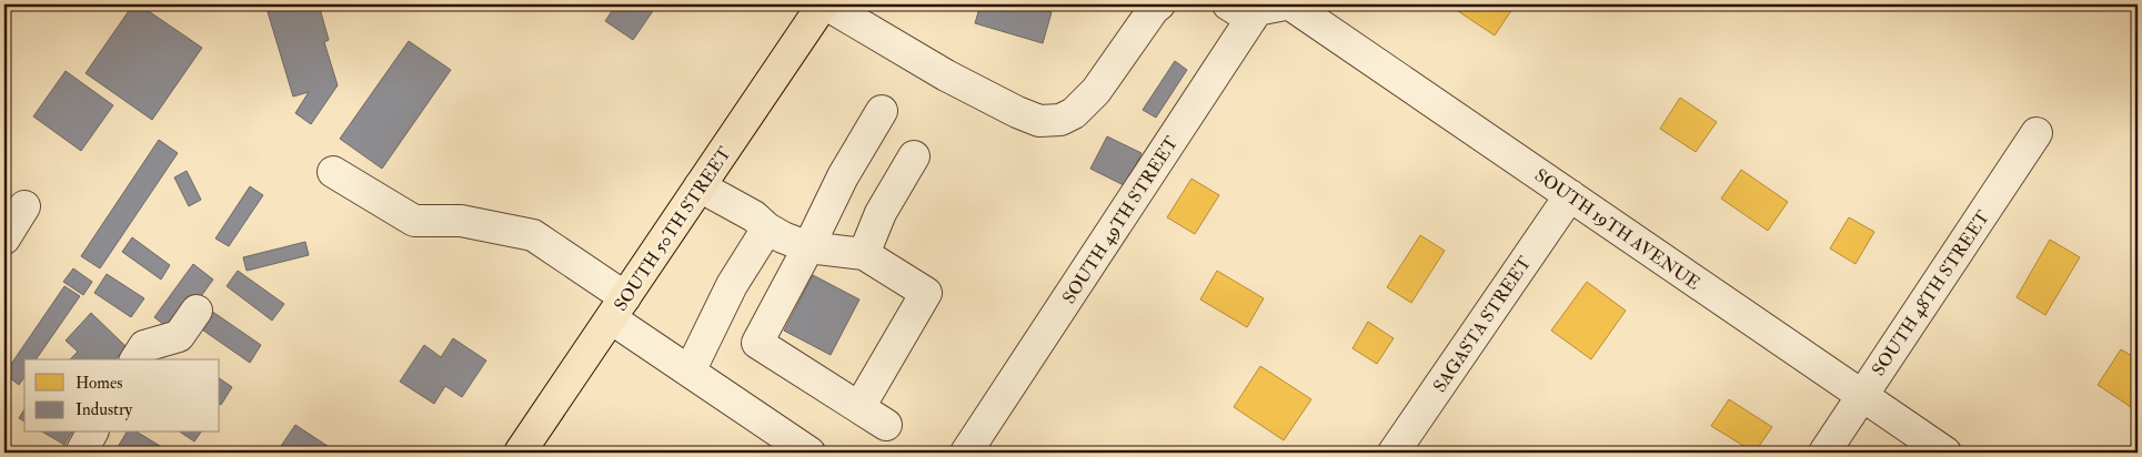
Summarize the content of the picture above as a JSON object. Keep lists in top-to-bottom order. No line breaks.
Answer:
{"streets":{"main road":["SOUTH 50TH STREET"],"street":["SOUTH 49TH STREET","SOUTH 19TH AVENUE","SOUTH 48TH STREET","SAGASTA STREET"]},"crossings":[["SOUTH 19TH AVENUE","SOUTH 48TH STREET"],["SOUTH 19TH AVENUE","SAGASTA STREET"]],"legend":["Homes","Industry"]}
